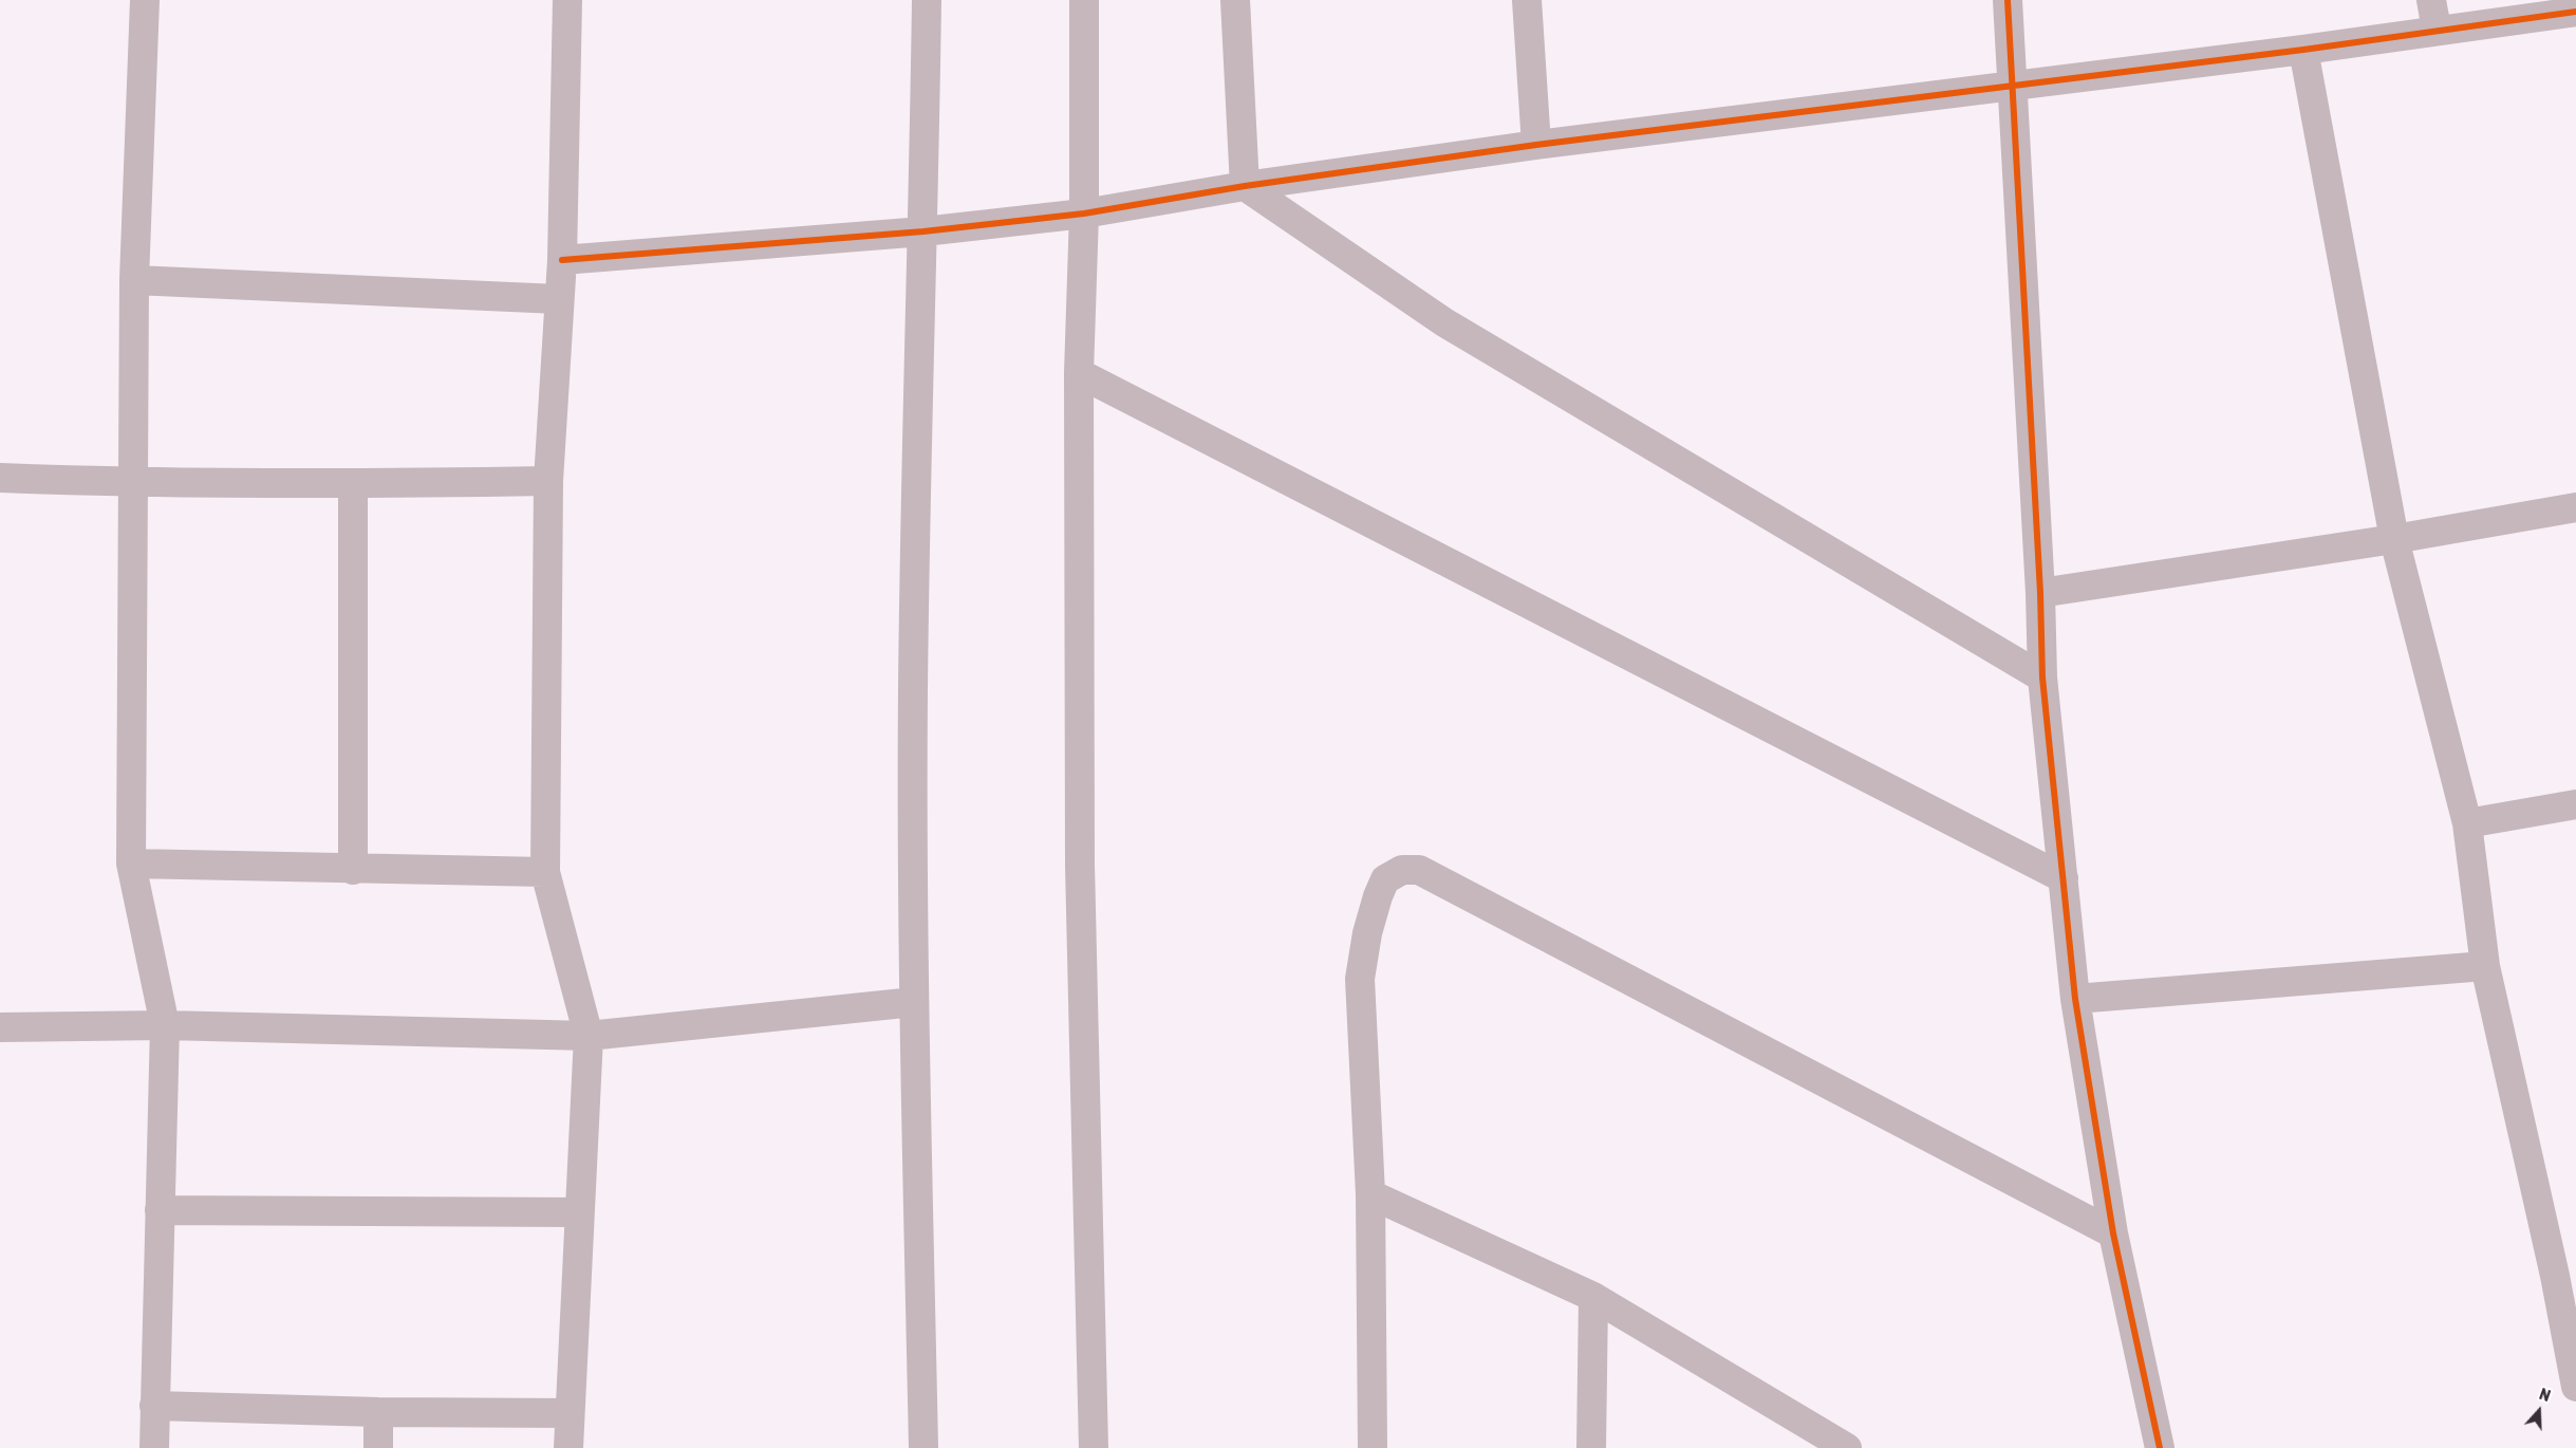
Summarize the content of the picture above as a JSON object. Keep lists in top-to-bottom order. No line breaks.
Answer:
{"north":"top"}
